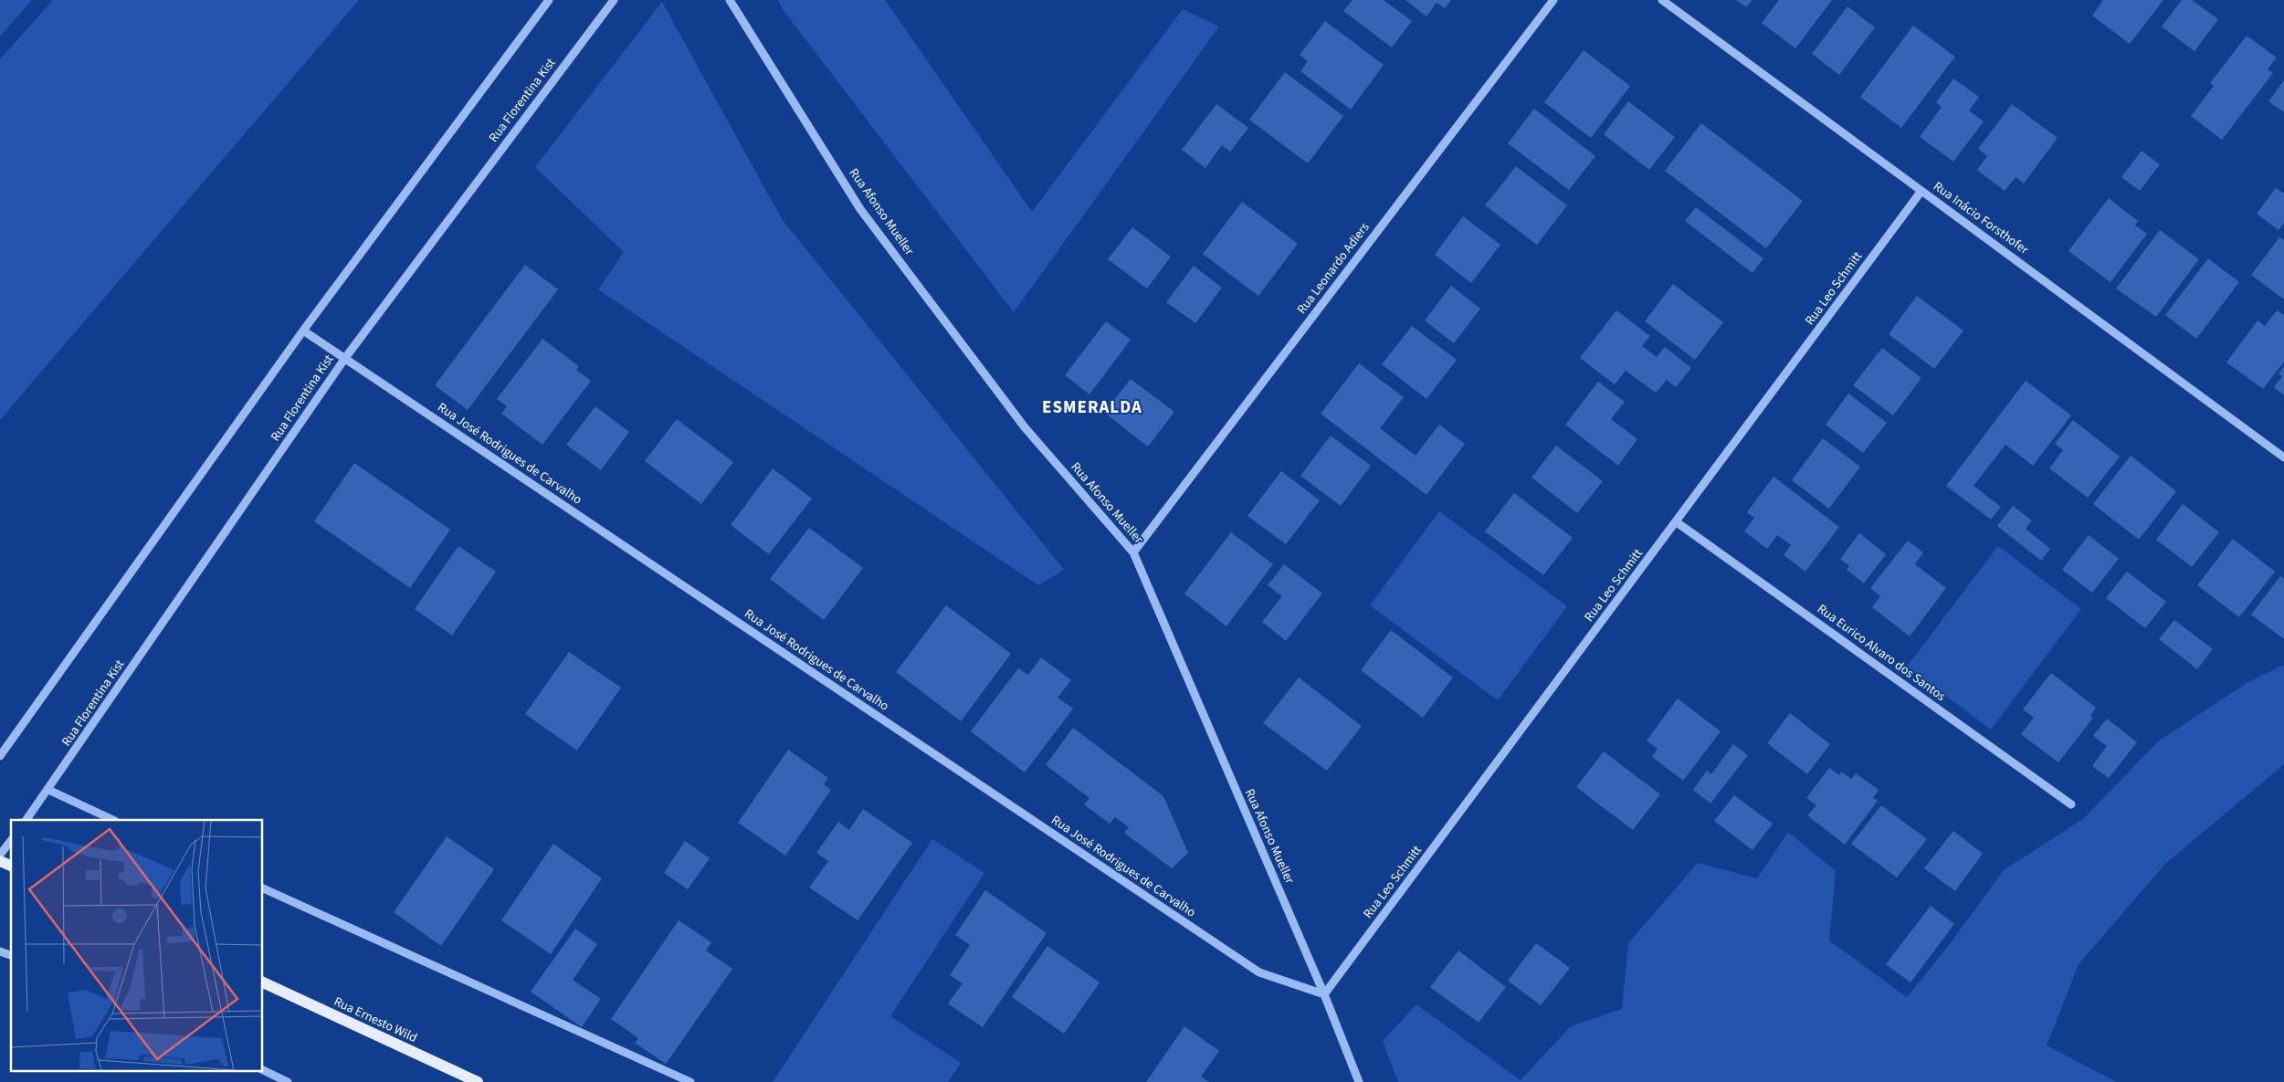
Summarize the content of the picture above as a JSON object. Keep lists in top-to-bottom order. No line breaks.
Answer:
{"streets":{"main road":["Rua Ernesto Wild"],"street":["Rua Florentina Kist","Rua Afonso Mueller","Rua Inácio Forsthofer","Rua Leonardo Adiers","Rua Leo Schmitt","Rua José Rodrigues de Carvalho","Rua Eurico Alvaro dos Santos"]},"crossings":[["Rua Florentina Kist","Rua José Rodrigues de Carvalho"],["Rua Afonso Mueller","Rua Leonardo Adiers"],["Rua Afonso Mueller","Rua Leo Schmitt"],["Rua Afonso Mueller","Rua José Rodrigues de Carvalho"],["Rua Inácio Forsthofer","Rua Leo Schmitt"],["Rua Leo Schmitt","Rua José Rodrigues de Carvalho"],["Rua Leo Schmitt","Rua Eurico Alvaro dos Santos"]],"districts":["ESMERALDA"]}
